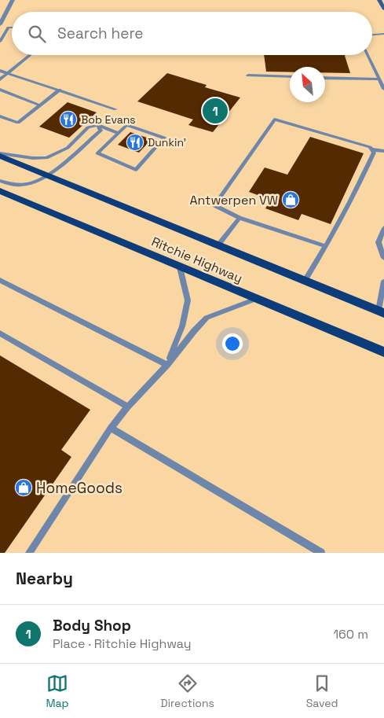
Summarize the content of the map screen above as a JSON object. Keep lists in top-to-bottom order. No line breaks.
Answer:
{"streets":{"main road":["Ritchie Highway"]},"places":{"restaurant":["Bob Evans","Dunkin'"],"shop":["Antwerpen VW","HomeGoods"]},"north":"top left","page":{"search":"Search here","pins":"1","heading":"Nearby","list":[{"mark":"1","name":"Body Shop","note":"Place · Ritchie Highway","value":"160 m"}],"nav":["Map","Directions","Saved"]}}
